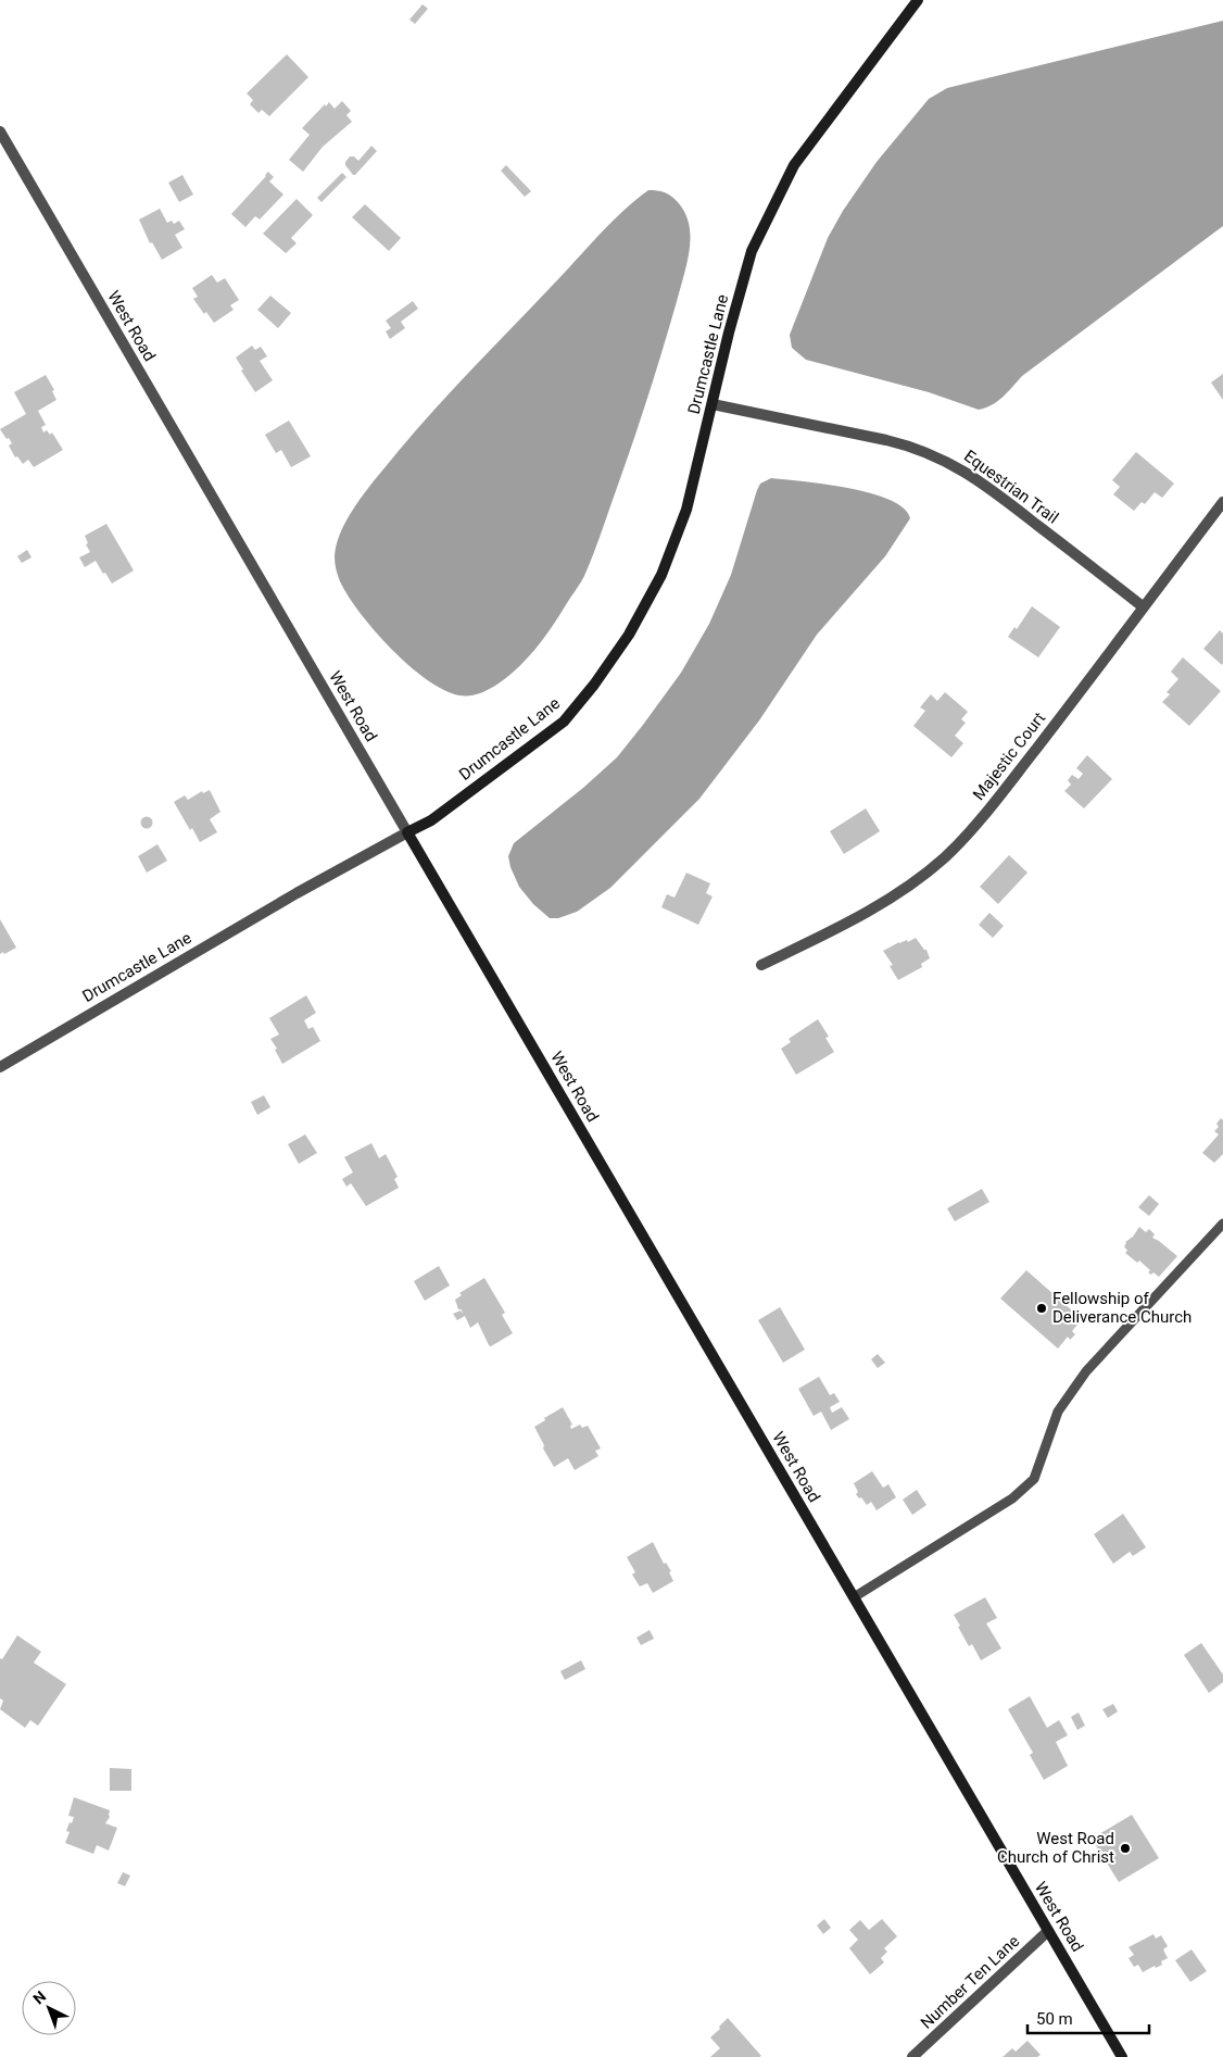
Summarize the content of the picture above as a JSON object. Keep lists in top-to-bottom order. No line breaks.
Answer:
{"streets":{"street":["West Road","Drumcastle Lane","Equestrian Trail","Majestic Court","Number Ten Lane"]},"crossings":[["West Road","Drumcastle Lane"],["West Road","Number Ten Lane"],["Drumcastle Lane","Equestrian Trail"],["Equestrian Trail","Majestic Court"]],"places":["Fellowship of Deliverance Church","West Road Church of Christ"],"scale_bar":"50 m","north":"top left"}
